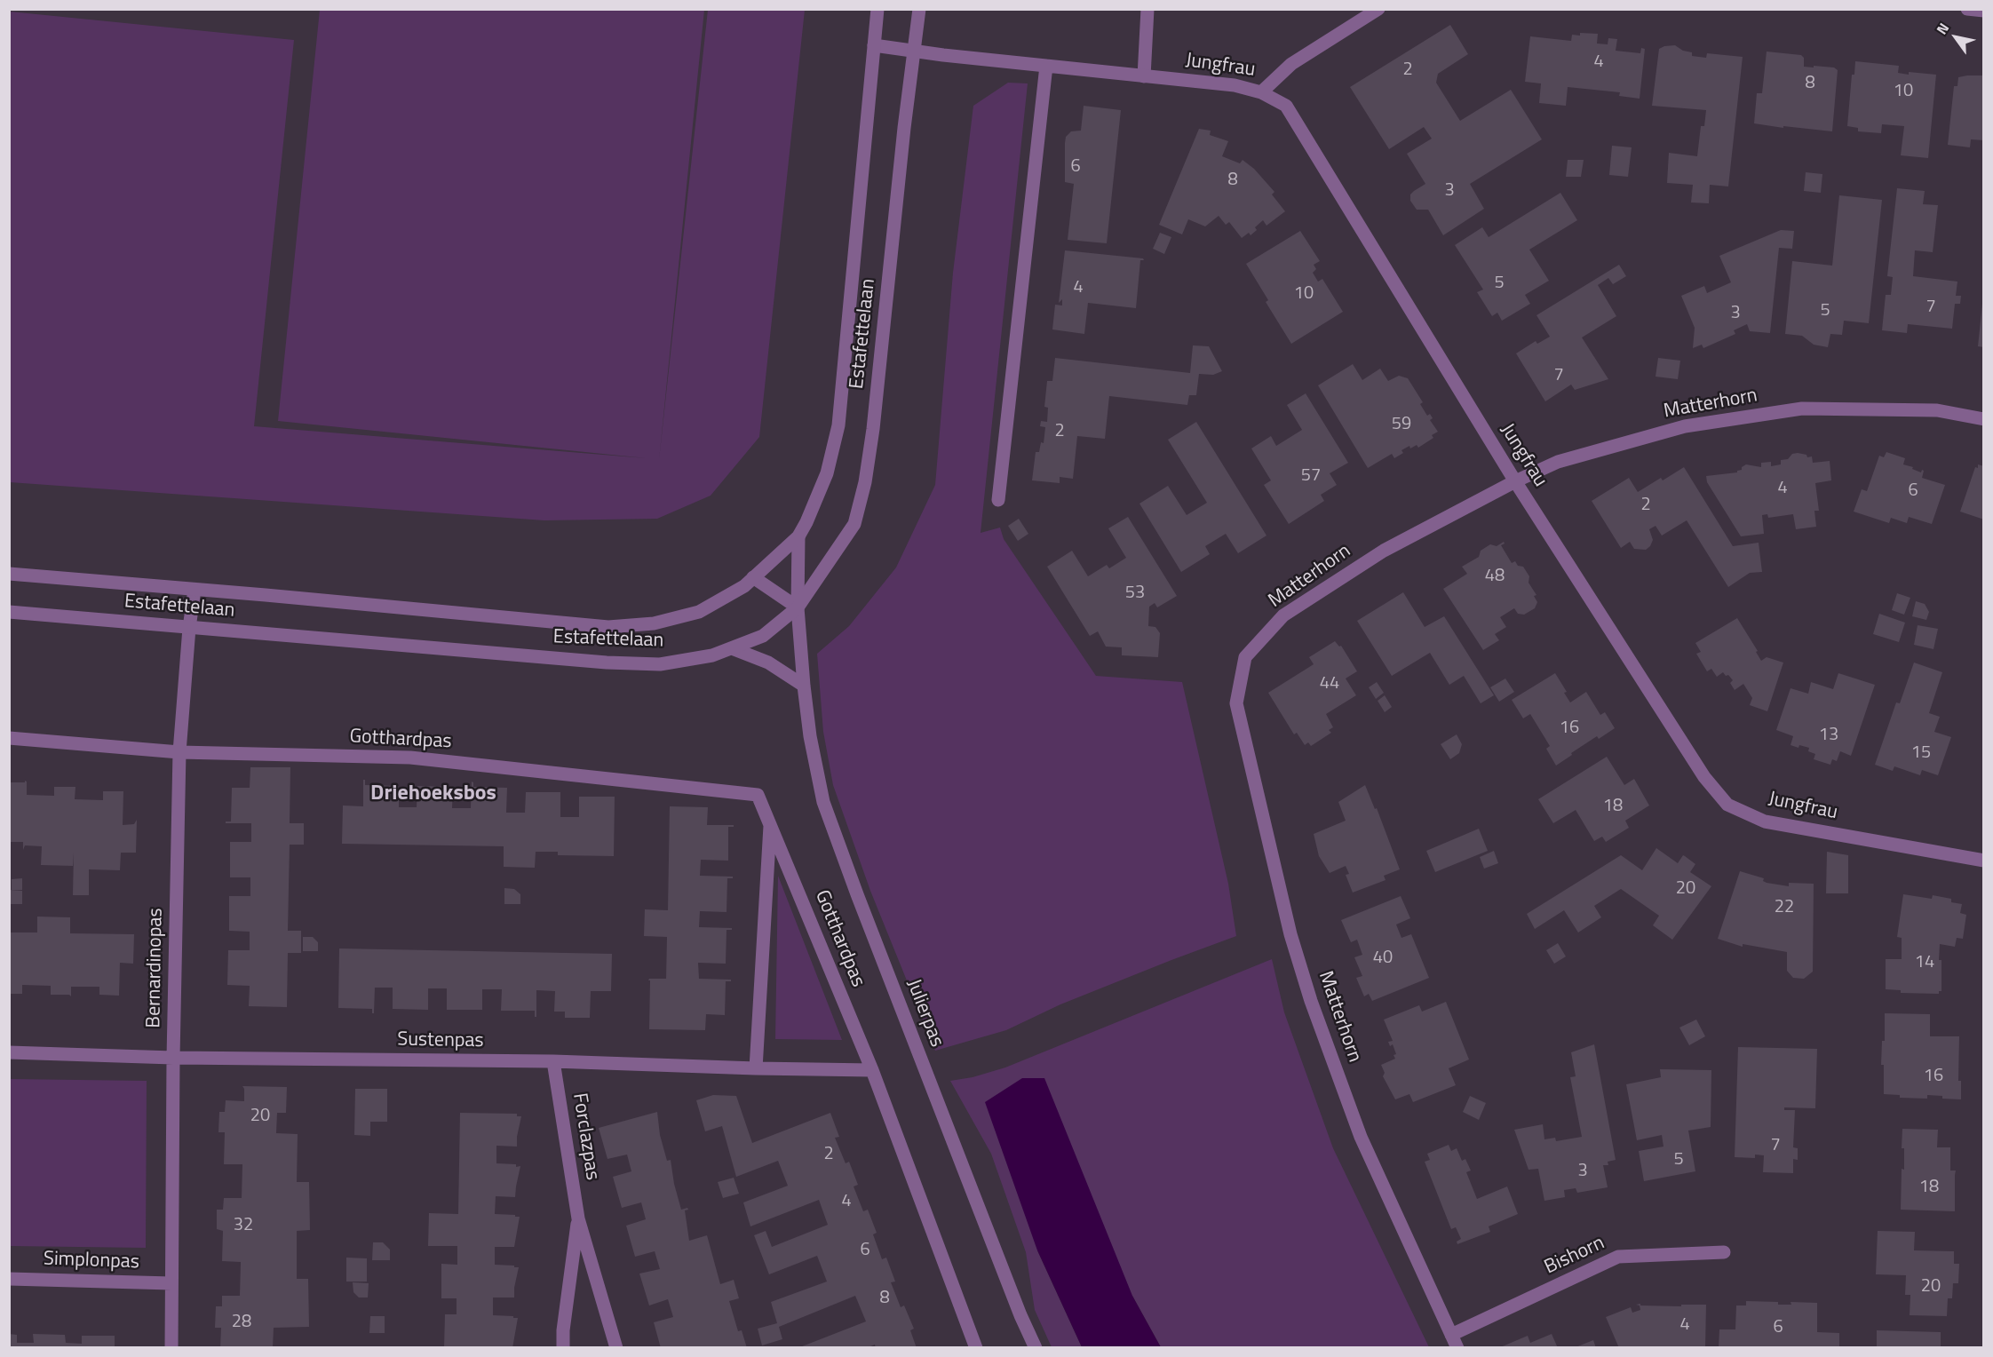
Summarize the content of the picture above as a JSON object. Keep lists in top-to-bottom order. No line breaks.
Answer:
{"streets":{"street":["Jungfrau","Estafettelaan","Matterhorn","Gotthardpas","Bernardinopas","Julierpas","Sustenpas","Forclazpas","Bishorn","Simplonpas"]},"crossings":[["Jungfrau","Estafettelaan"],["Jungfrau","Matterhorn"],["Estafettelaan","Bernardinopas"],["Estafettelaan","Julierpas"],["Matterhorn","Bishorn"],["Gotthardpas","Bernardinopas"],["Gotthardpas","Sustenpas"],["Bernardinopas","Sustenpas"],["Bernardinopas","Simplonpas"],["Sustenpas","Forclazpas"]],"districts":["Driehoeksbos"],"house_numbers":["4","2","8","10","6","8","3","5","4","10","7","5","3","7","59","2","57","4","6","2","48","53","44","16","13","15","18","20","22","40","14","16","20","7","2","5","3","18","4","32","6","20","8","28","4","6"],"north":"top left"}
